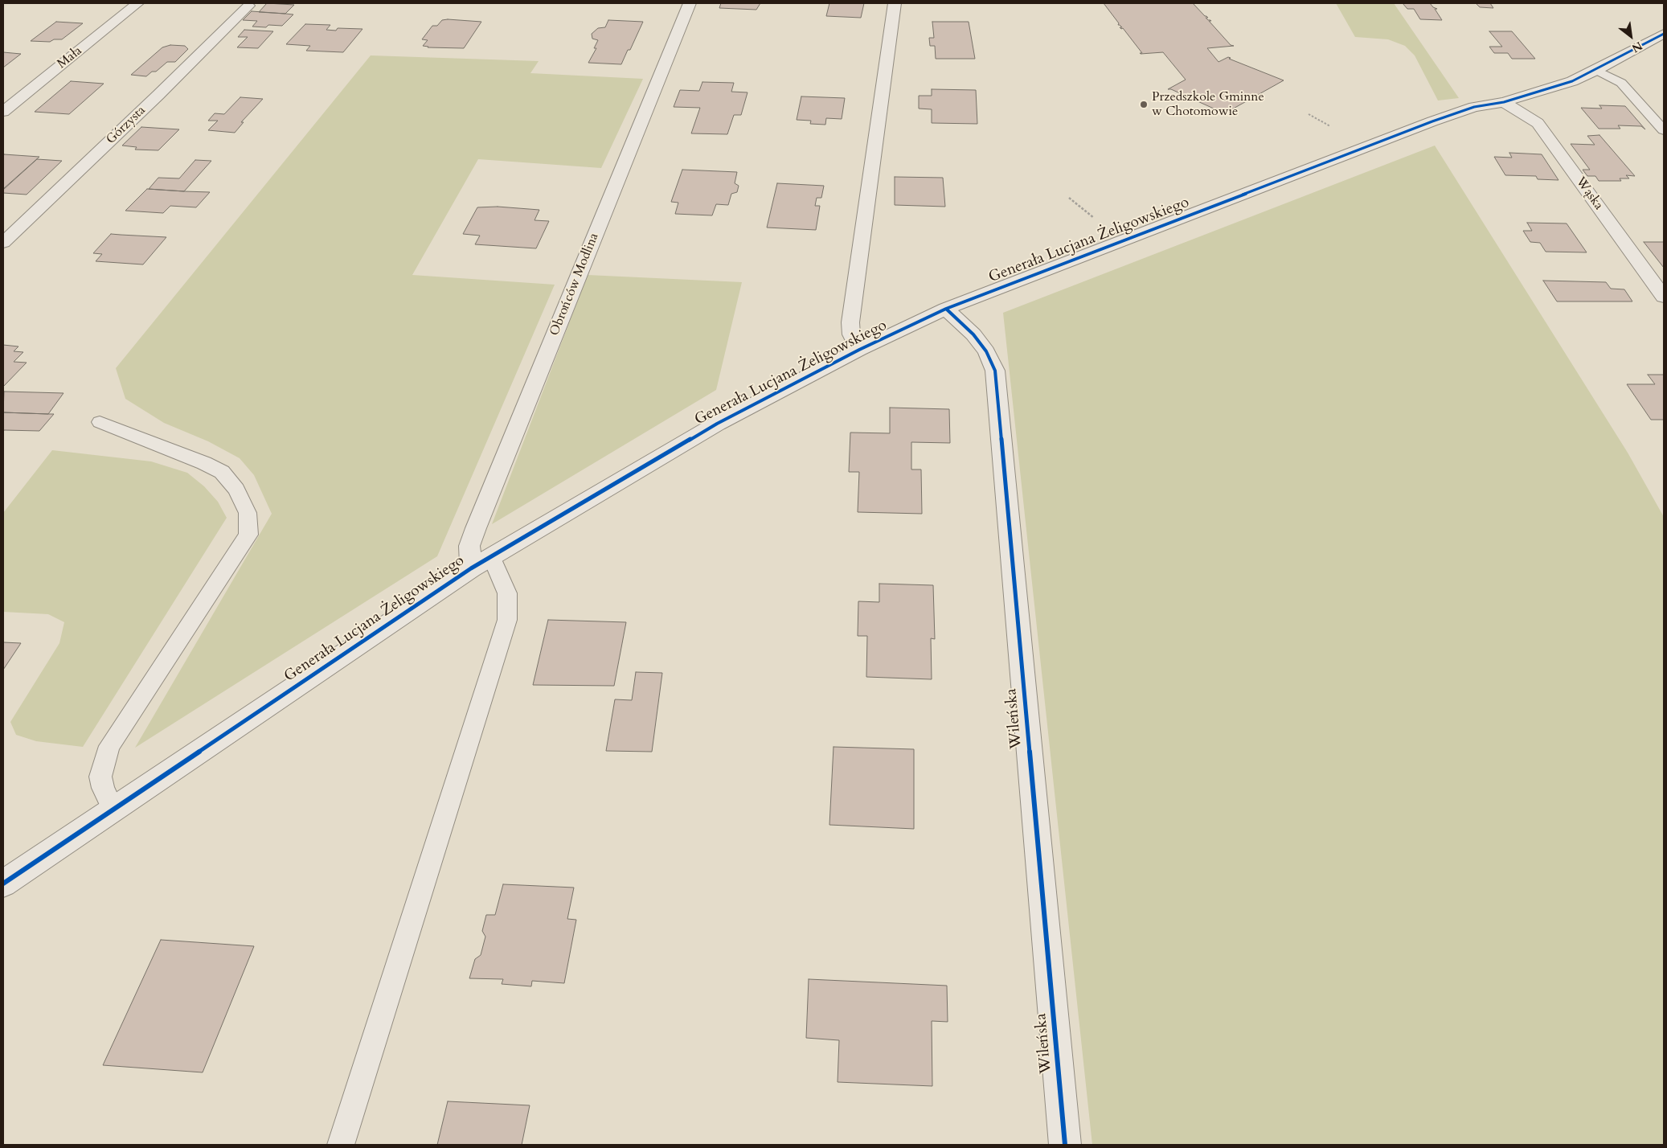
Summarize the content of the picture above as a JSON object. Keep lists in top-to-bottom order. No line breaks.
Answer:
{"streets":{"street":["Mała","Górzysta","Wąska","Generała Lucjana Żeligowskiego","Obrońców Modlina","Wileńska"]},"crossings":[["Wąska","Generała Lucjana Żeligowskiego"],["Generała Lucjana Żeligowskiego","Obrońców Modlina"],["Generała Lucjana Żeligowskiego","Wileńska"]],"places":["Przedszkole Gminne w Chotomowie"],"north":"bottom right"}
